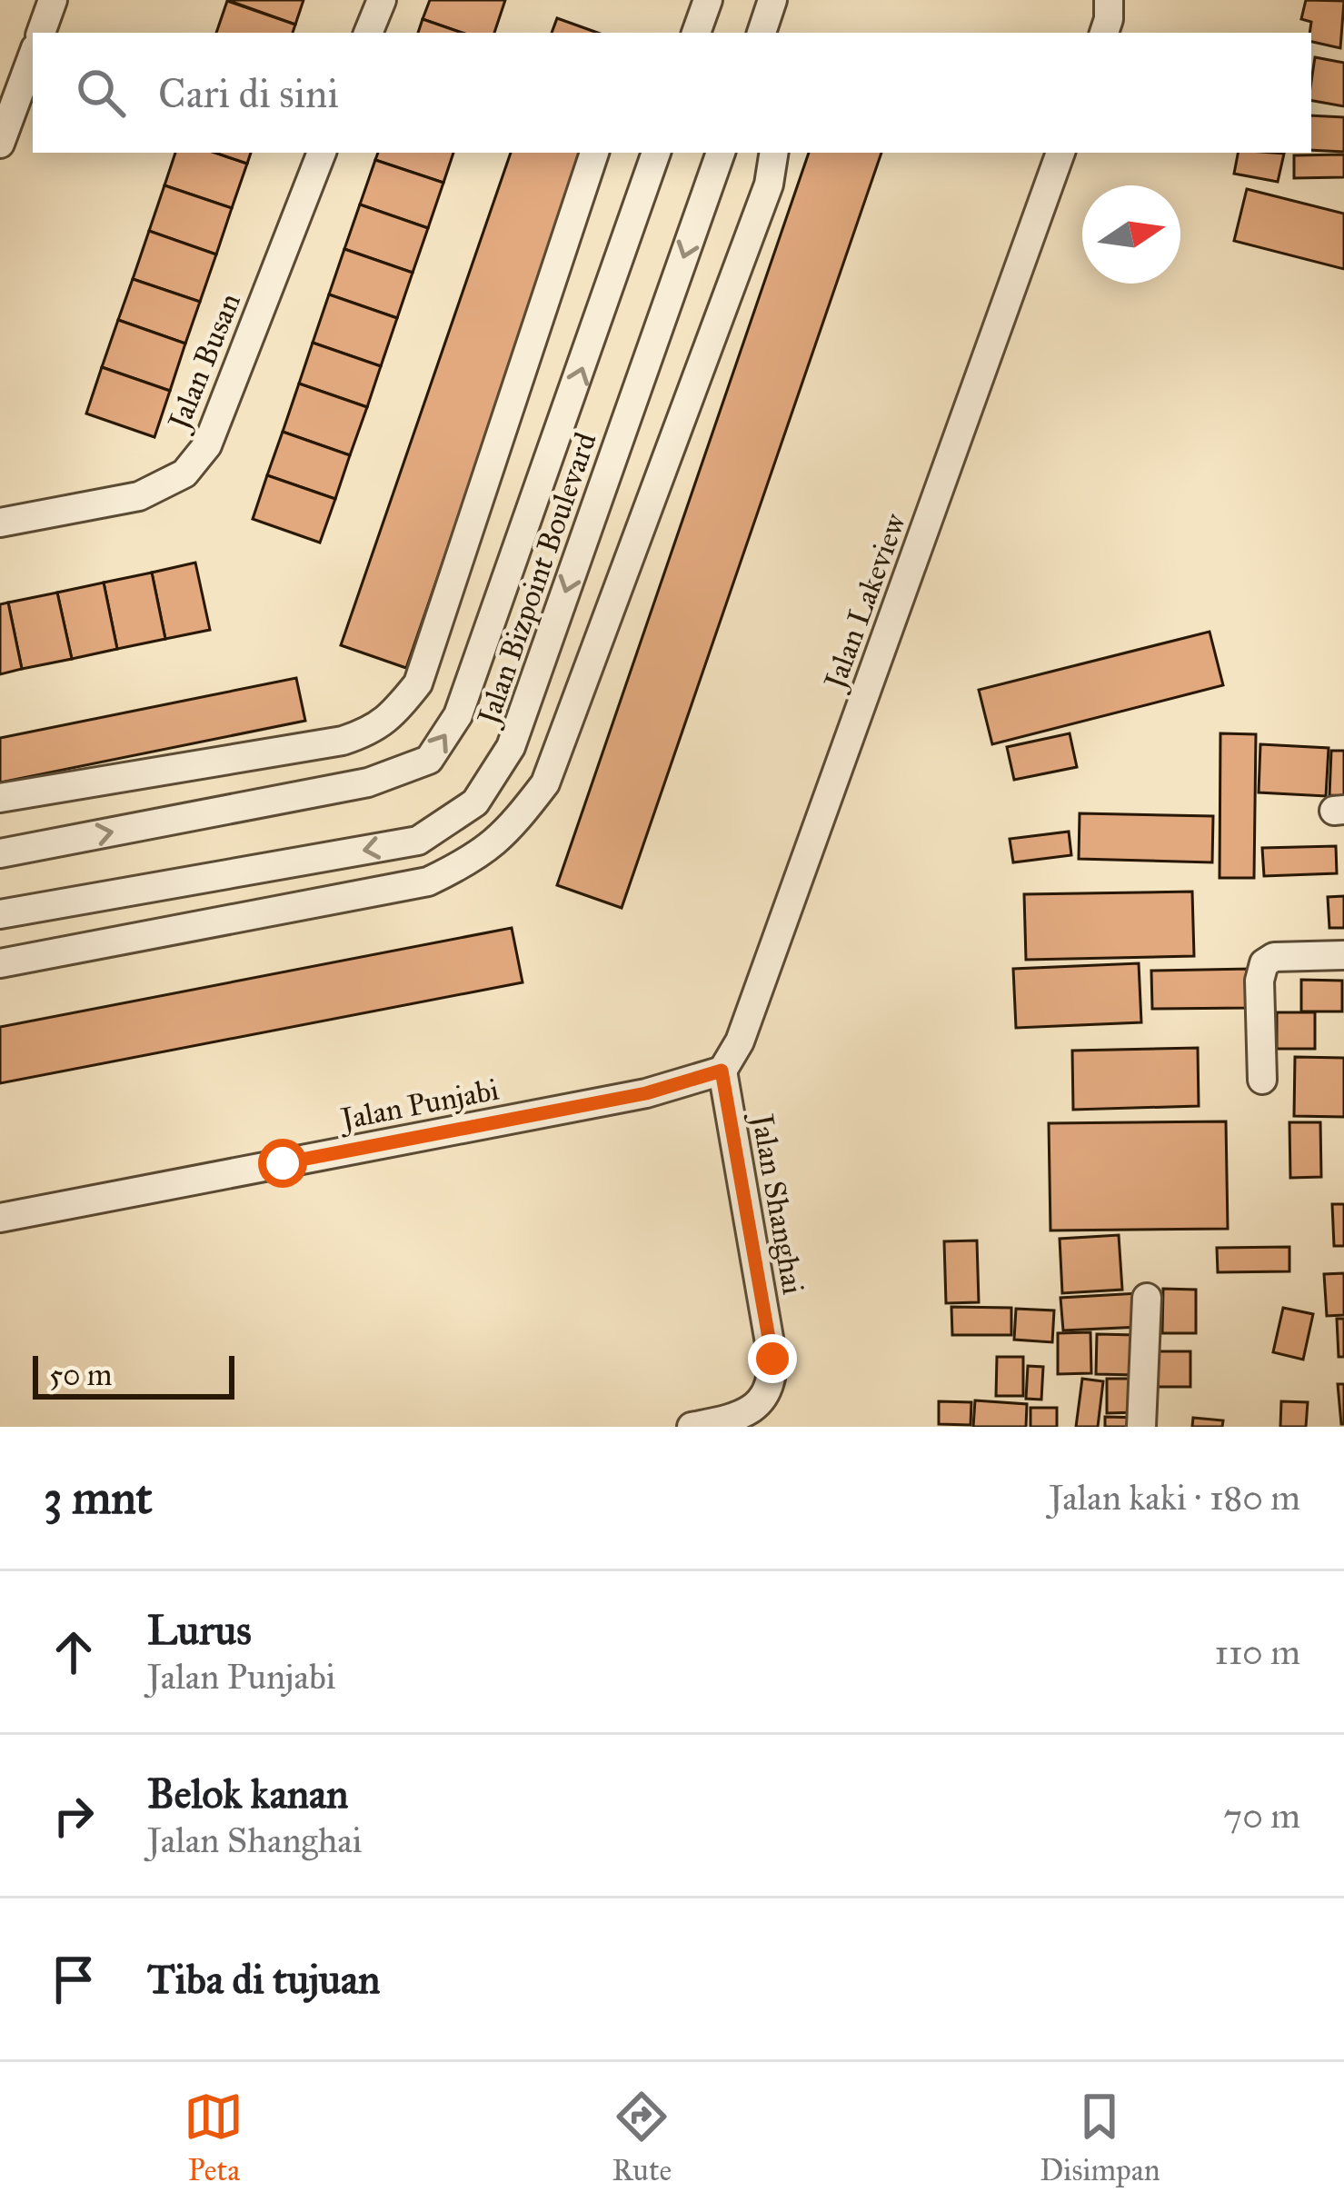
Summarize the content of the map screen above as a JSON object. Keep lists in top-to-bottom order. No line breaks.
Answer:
{"streets":{"street":["Jalan Busan","Jalan Bizpoint Boulevard","Jalan Lakeview","Jalan Punjabi","Jalan Shanghai"]},"crossings":[["Jalan Lakeview","Jalan Punjabi"],["Jalan Lakeview","Jalan Shanghai"],["Jalan Punjabi","Jalan Shanghai"]],"scale_bar":"50 m","north":"right","page":{"search":"Cari di sini","scale":"50 m","heading":["3 mnt","Jalan kaki · 180 m"],"list":[["Lurus","Jalan Punjabi","110 m"],["Belok kanan","Jalan Shanghai","70 m"],"Tiba di tujuan"],"nav":["Peta","Rute","Disimpan"]}}
